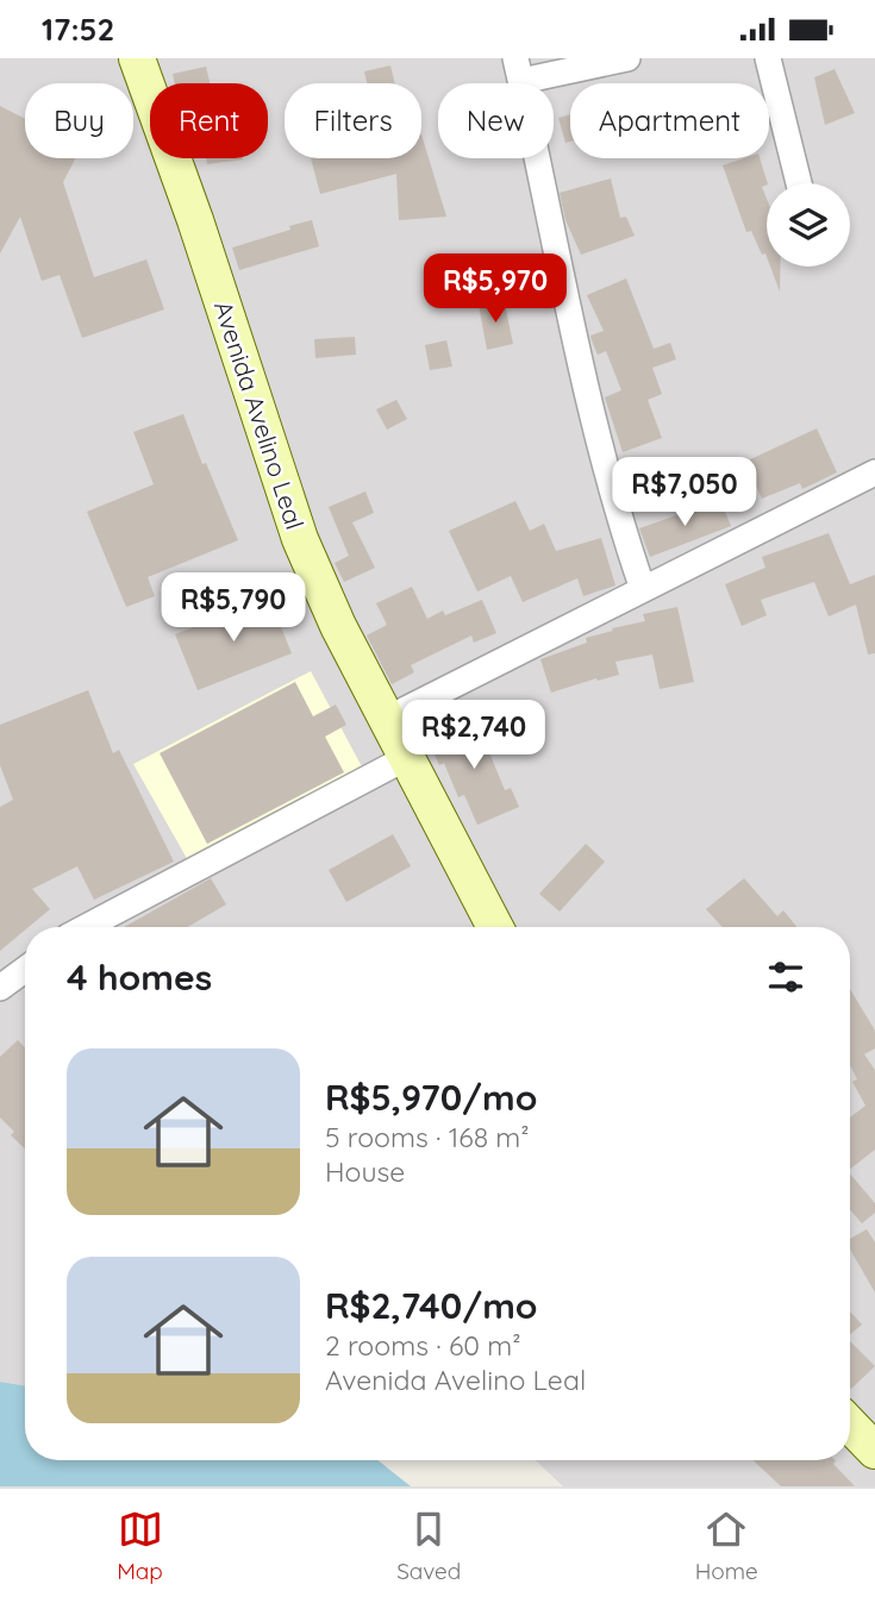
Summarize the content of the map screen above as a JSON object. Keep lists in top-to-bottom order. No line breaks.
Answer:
{"streets":{"main road":["Avenida Avelino Leal"]},"page":{"status":"17:52","chip":["Buy","Rent","Filters","New","Apartment"],"price":["R$5,970","R$7,050","R$5,790","R$2,740"],"heading":"4 homes","list":[{"name":"R$5,970/mo","note":"5 rooms · 168 m² · House"},{"name":"R$2,740/mo","note":"2 rooms · 60 m² · Avenida Avelino Leal"}],"tabs":["Map","Saved","Home"]}}
